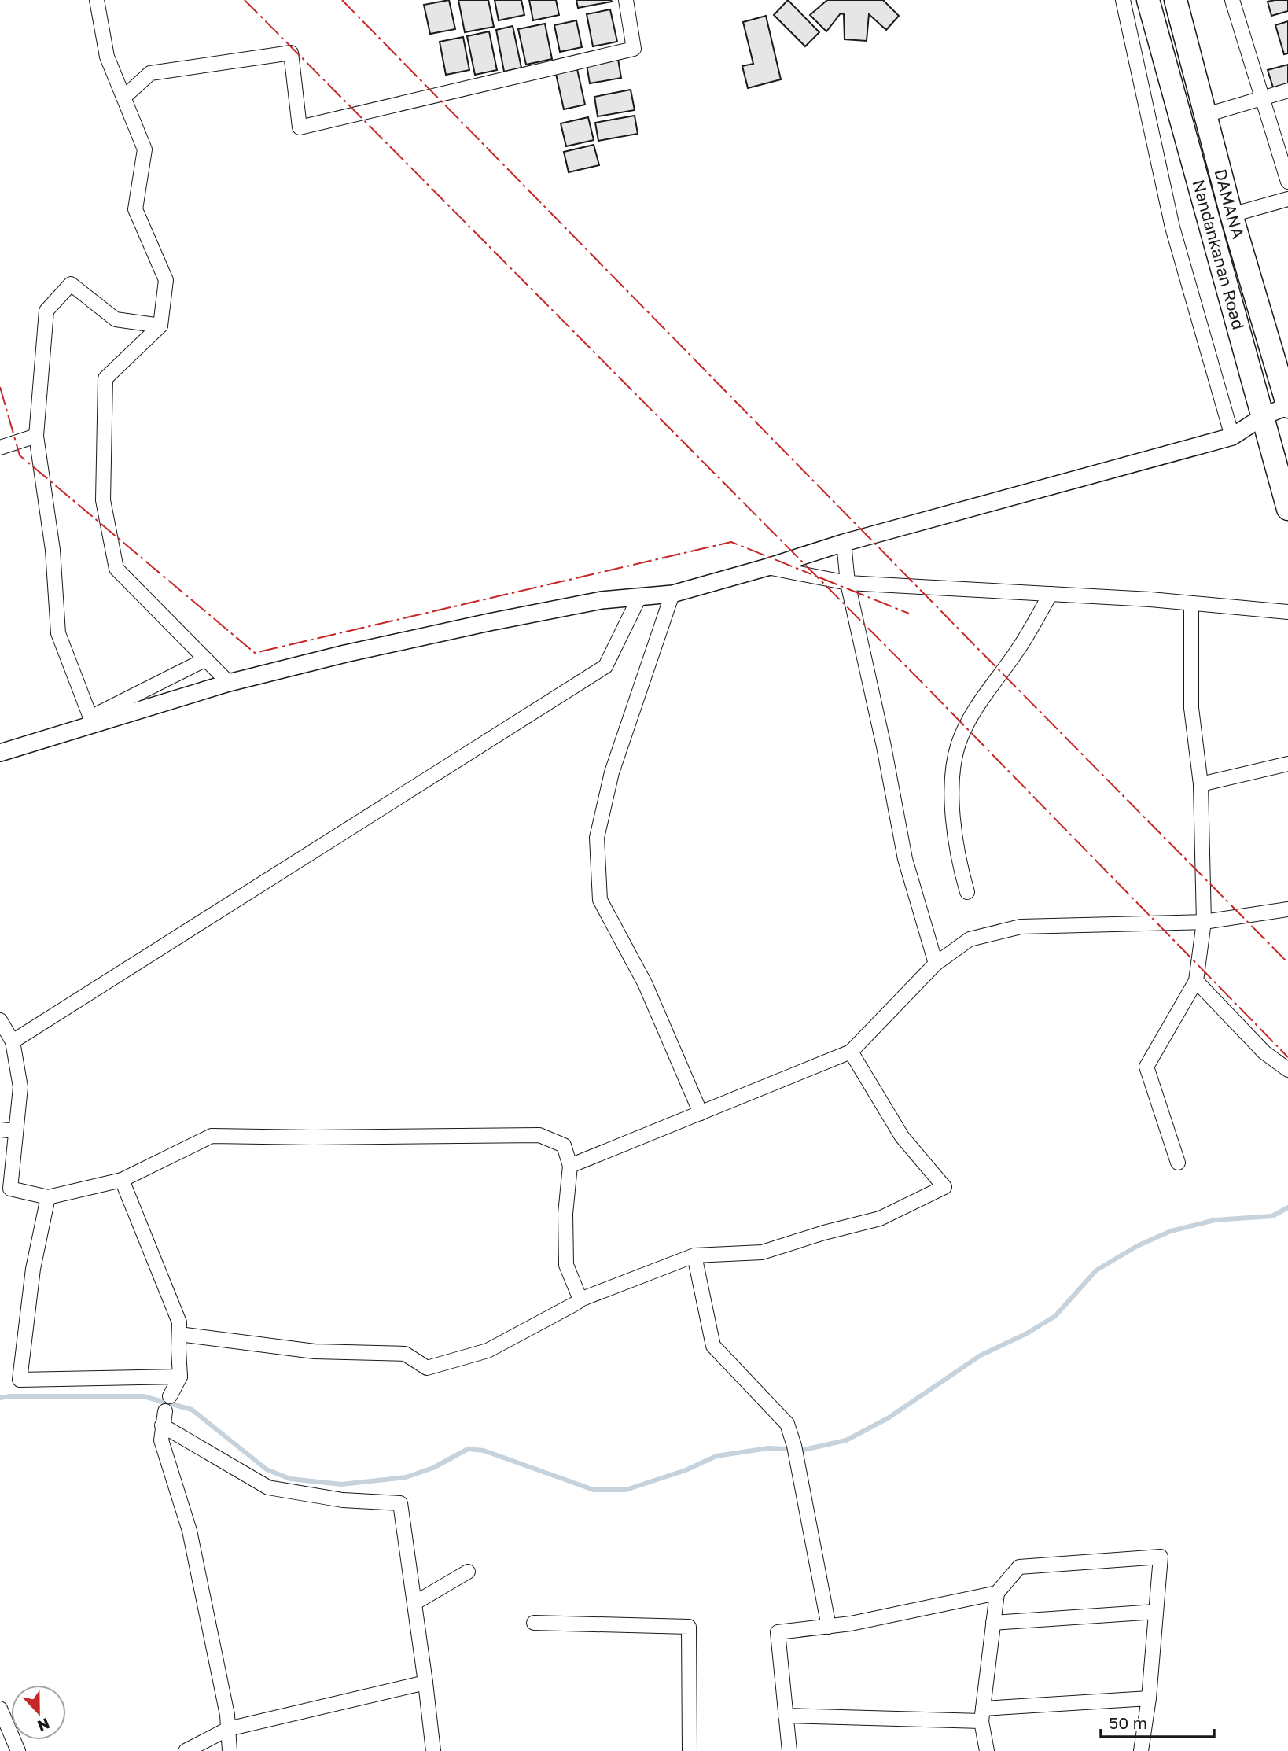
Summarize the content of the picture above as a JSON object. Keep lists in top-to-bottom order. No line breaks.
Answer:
{"streets":{"main road":["DAMANA","Nandankanan Road"]},"scale_bar":"50 m","north":"bottom"}
